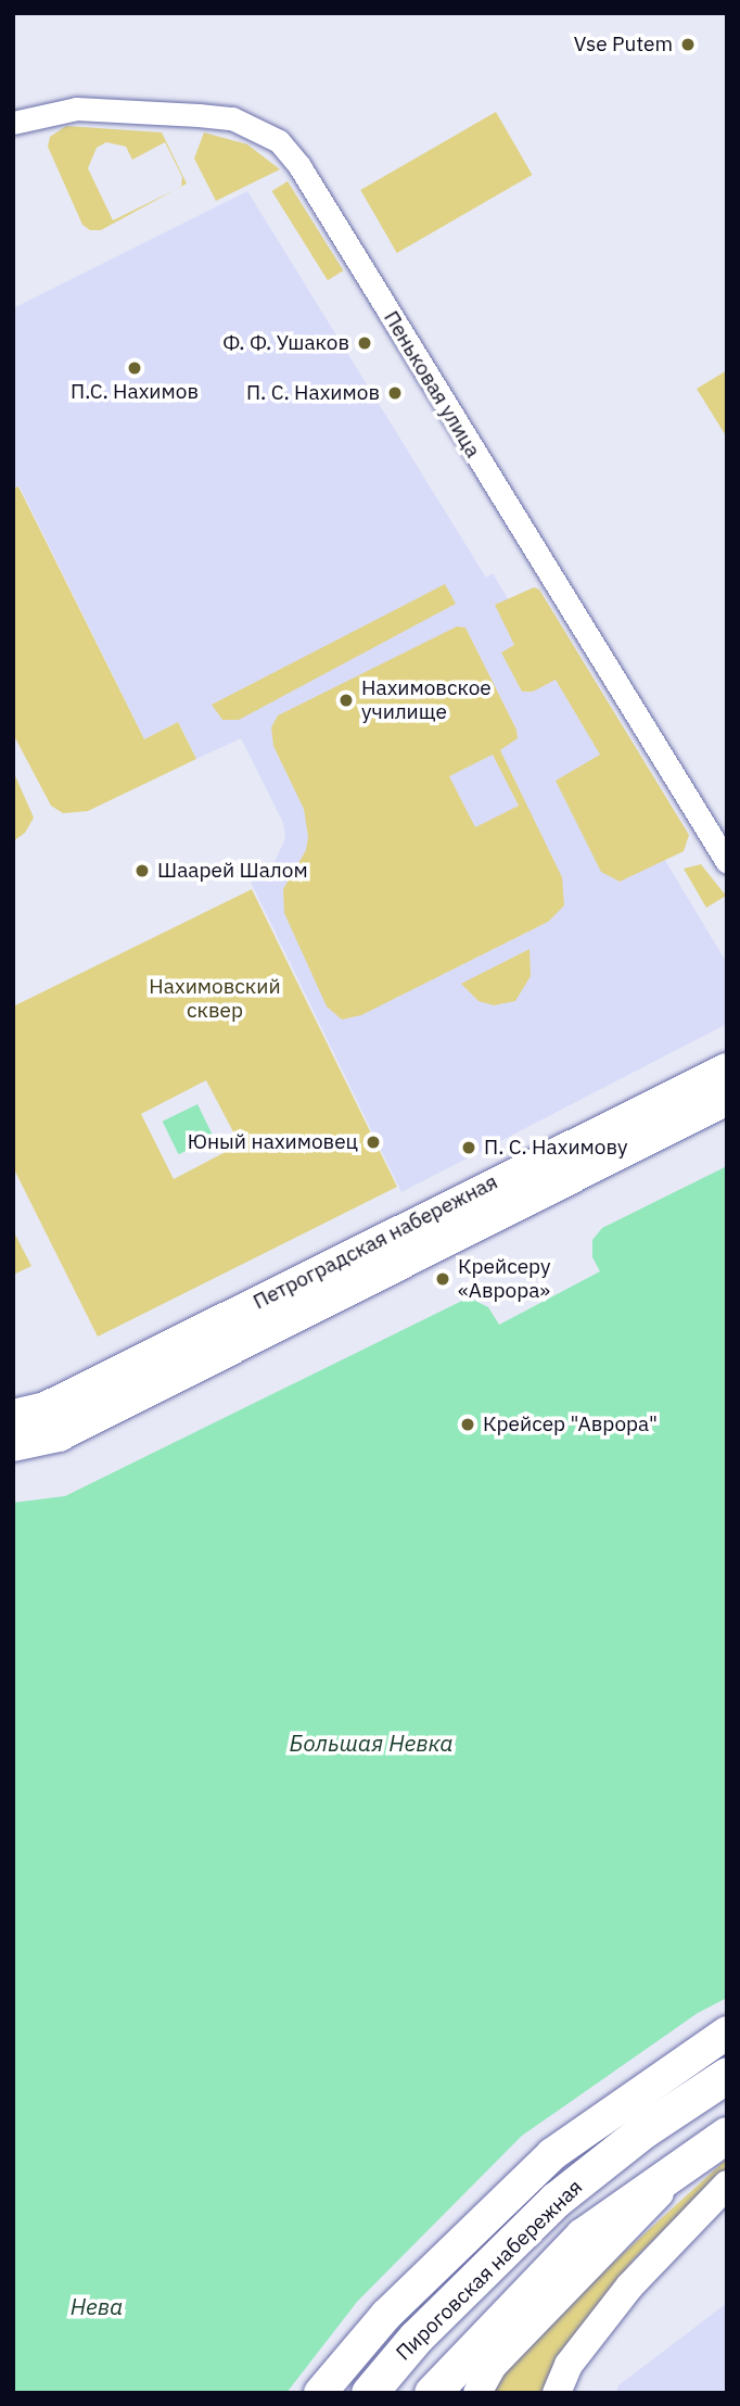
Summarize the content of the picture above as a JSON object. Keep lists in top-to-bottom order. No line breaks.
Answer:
{"streets":{"main road":["Петроградская набережная","Пироговская набережная"],"street":["Пеньковая улица"]},"water":["Большая Невка","Нева"],"parks":["Нахимовский сквер"],"places":["Vse Putem","Ф. Ф. Ушаков","П.С. Нахимов","П. С. Нахимов","Нахимовское училище","Шаарей Шалом","Юный нахимовец","П. С. Нахимову","Крейсеру «Аврора»","Крейсер \"Аврора\""]}
